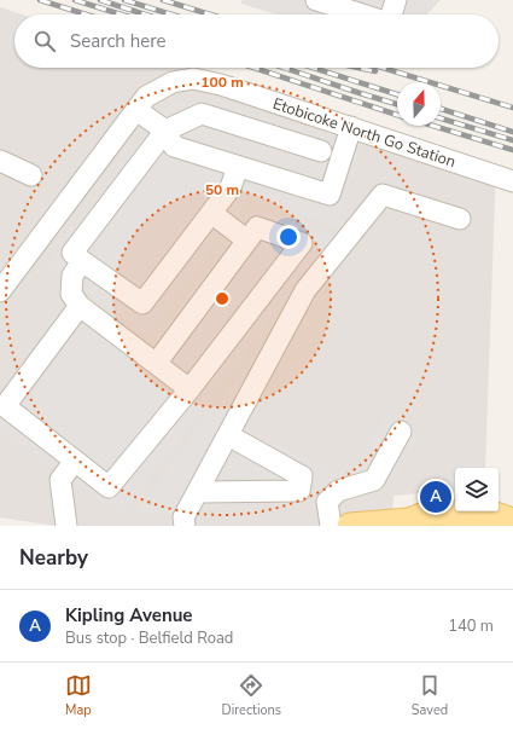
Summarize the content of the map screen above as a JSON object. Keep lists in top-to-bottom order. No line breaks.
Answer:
{"streets":{"lane":["Etobicoke North Go Station"]},"north":"top","page":{"search":"Search here","pins":"A","heading":"Nearby","list":[{"mark":"A","name":"Kipling Avenue","note":"Bus stop · Belfield Road","value":"140 m"}],"nav":["Map","Directions","Saved"]},"rings":["100 m","50 m"]}
